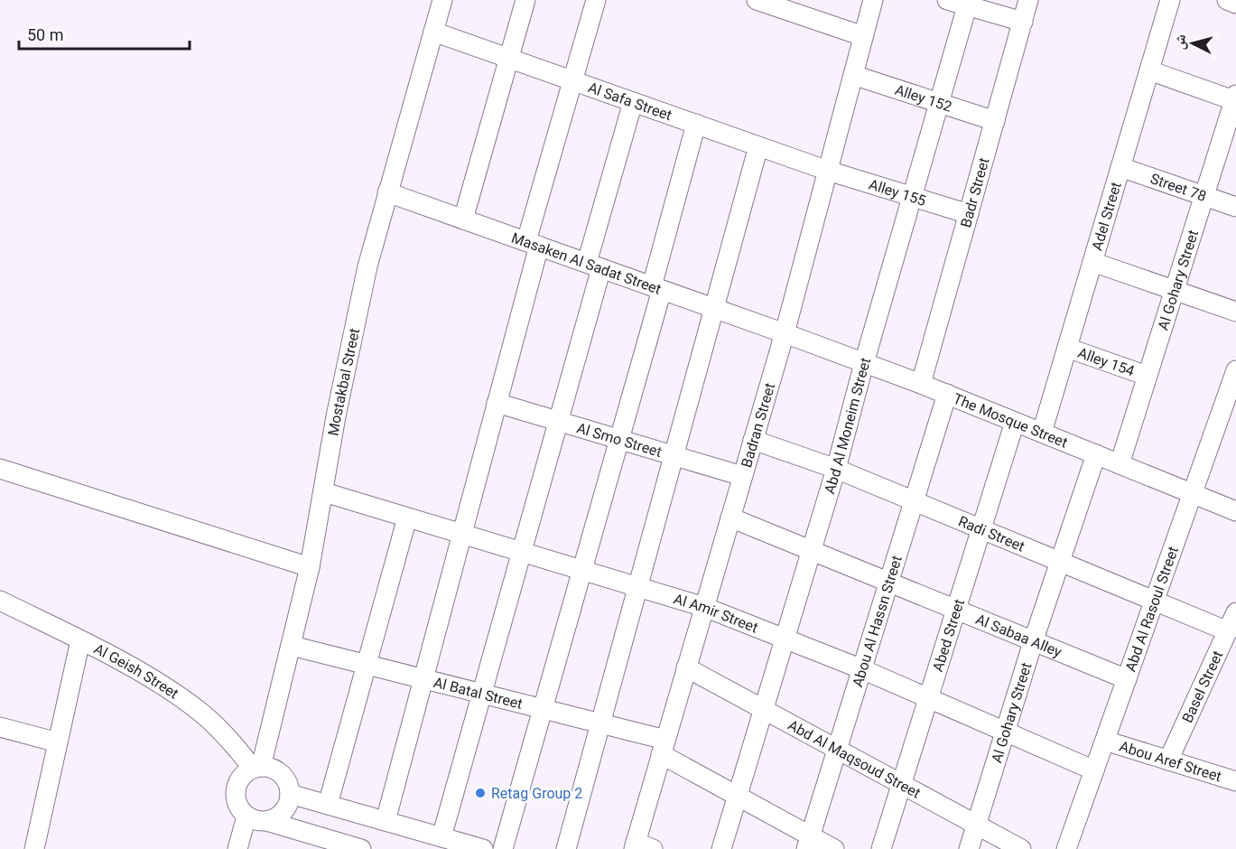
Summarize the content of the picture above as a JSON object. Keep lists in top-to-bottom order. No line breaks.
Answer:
{"streets":{"street":["Alley 152","Al Safa Street","Street 78","Alley 155","Badr Street","Adel Street","Masaken Al Sadat Street","Al Gohary Street","Alley 154","Mostakbal Street","The Mosque Street","Badran Street","Abd Al Moneim Street","Al Smo Street","Radi Street","Abd Al Rasoul Street","Al Amir Street","Abou Al Hassn Street","Abed Street","Al Sabaa Alley","Al Geish Street","Basel Street","Al Batal Street","Abd Al Maqsoud Street","Abou Aref Street"]},"crossings":[["Alley 152","Badr Street"],["Alley 152","Badran Street"],["Alley 152","Abd Al Moneim Street"],["Al Safa Street","Alley 155"],["Al Safa Street","Mostakbal Street"],["Al Safa Street","Badran Street"],["Street 78","Adel Street"],["Street 78","Al Gohary Street"],["Alley 155","Badr Street"],["Alley 155","Badran Street"],["Alley 155","Abd Al Moneim Street"],["Badr Street","The Mosque Street"],["Adel Street","Alley 154"],["Adel Street","The Mosque Street"],["Masaken Al Sadat Street","Mostakbal Street"],["Masaken Al Sadat Street","The Mosque Street"],["Masaken Al Sadat Street","Badran Street"],["Al Gohary Street","Alley 154"],["Al Gohary Street","The Mosque Street"],["Al Gohary Street","Radi Street"],["Al Gohary Street","Al Amir Street"],["Al Gohary Street","Al Sabaa Alley"],["Al Gohary Street","Abd Al Maqsoud Street"],["Mostakbal Street","Al Amir Street"],["Mostakbal Street","Al Geish Street"],["Mostakbal Street","Al Batal Street"],["The Mosque Street","Badran Street"],["The Mosque Street","Abd Al Moneim Street"],["The Mosque Street","Abd Al Rasoul Street"],["The Mosque Street","Abou Al Hassn Street"],["The Mosque Street","Abed Street"],["Badran Street","Al Smo Street"],["Badran Street","Radi Street"],["Badran Street","Al Amir Street"],["Badran Street","Al Sabaa Alley"],["Badran Street","Al Batal Street"],["Badran Street","Abd Al Maqsoud Street"],["Abd Al Moneim Street","Radi Street"],["Abd Al Moneim Street","Al Amir Street"],["Abd Al Moneim Street","Al Sabaa Alley"],["Abd Al Moneim Street","Al Batal Street"],["Abd Al Moneim Street","Abd Al Maqsoud Street"],["Radi Street","Abd Al Rasoul Street"],["Radi Street","Abou Al Hassn Street"],["Radi Street","Abed Street"],["Radi Street","Basel Street"],["Abd Al Rasoul Street","Al Amir Street"],["Abd Al Rasoul Street","Al Sabaa Alley"],["Abd Al Rasoul Street","Abou Aref Street"],["Al Amir Street","Abou Al Hassn Street"],["Al Amir Street","Abed Street"],["Abou Al Hassn Street","Al Sabaa Alley"],["Abou Al Hassn Street","Al Batal Street"],["Abou Al Hassn Street","Abd Al Maqsoud Street"],["Abed Street","Al Sabaa Alley"],["Abed Street","Abd Al Maqsoud Street"],["Basel Street","Abou Aref Street"]],"places":["Retag Group 2"],"scale_bar":"50 m","north":"left"}
